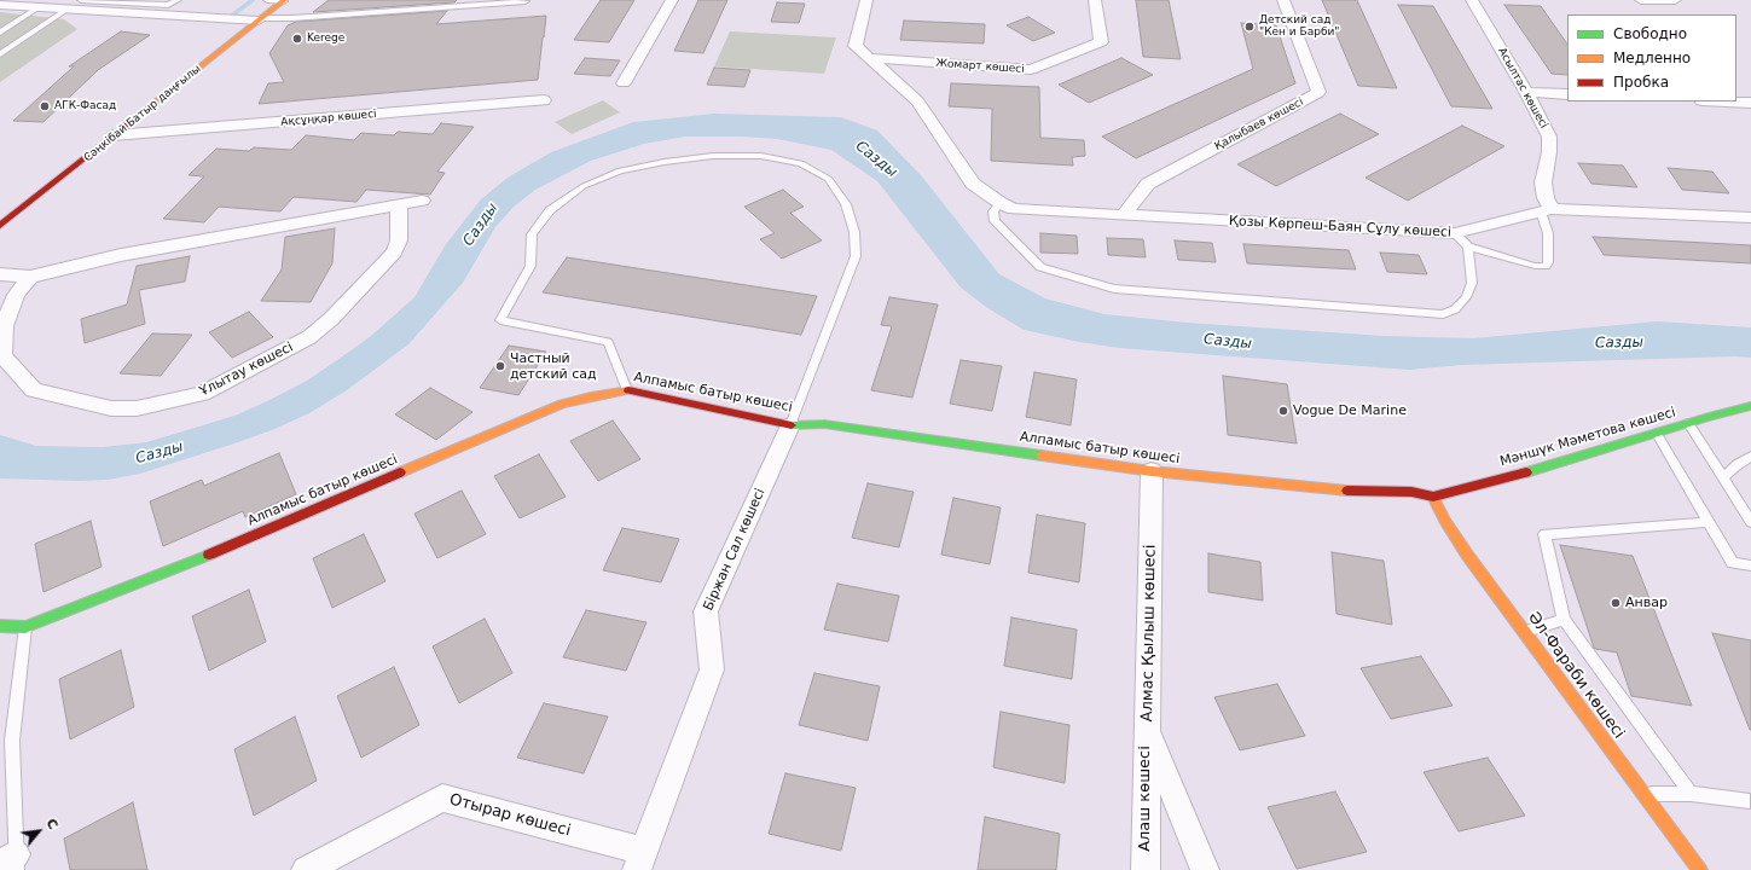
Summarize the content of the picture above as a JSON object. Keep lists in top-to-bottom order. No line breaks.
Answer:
{"streets":{"street":["Жомарт көшесі","Асылтас көшесі","Сәңкібай Батыр даңғылы","Ақсұңқар көшесі","Қалыбаев көшесі","Қозы Көрпеш-Баян Сұлу көшесі","Ұлытау көшесі","Алпамыс батыр көшесі","Мәншүк Мәметова көшесі","Біржан Сал көшесі","Алмас Қылыш көшесі","Әл-Фараби көшесі","Алаш көшесі","Отырар көшесі"]},"crossings":[["Асылтас көшесі","Қозы Көрпеш-Баян Сұлу көшесі"],["Сәңкібай Батыр даңғылы","Ақсұңқар көшесі"],["Қалыбаев көшесі","Қозы Көрпеш-Баян Сұлу көшесі"],["Алпамыс батыр көшесі","Мәншүк Мәметова көшесі"],["Алпамыс батыр көшесі","Біржан Сал көшесі"],["Алпамыс батыр көшесі","Алмас Қылыш көшесі"],["Алпамыс батыр көшесі","Әл-Фараби көшесі"],["Мәншүк Мәметова көшесі","Әл-Фараби көшесі"],["Біржан Сал көшесі","Отырар көшесі"],["Алмас Қылыш көшесі","Алаш көшесі"]],"water":["Сазды"],"places":["Детский сад \"Кен и Барби\"","Kerege","АГК-Фасад","Частный детский сад","Vogue De Marine","Анвар"],"legend":["Свободно","Медленно","Пробка"],"north":"top right"}
